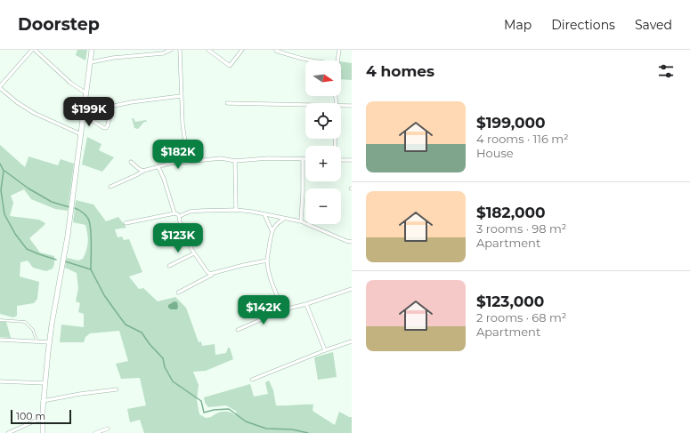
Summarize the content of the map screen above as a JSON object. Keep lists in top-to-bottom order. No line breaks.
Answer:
{"scale_bar":"100 m","north":"right","page":{"header":"Doorstep","nav":["Map","Directions","Saved"],"heading":"4 homes","map_buttons":["+","−"],"list":[{"name":"$199,000","note":"4 rooms · 116 m² · House"},{"name":"$182,000","note":"3 rooms · 98 m² · Apartment"},{"name":"$123,000","note":"2 rooms · 68 m² · Apartment"}],"price":["$199K","$182K","$123K","$142K"],"scale":"100 m"}}
